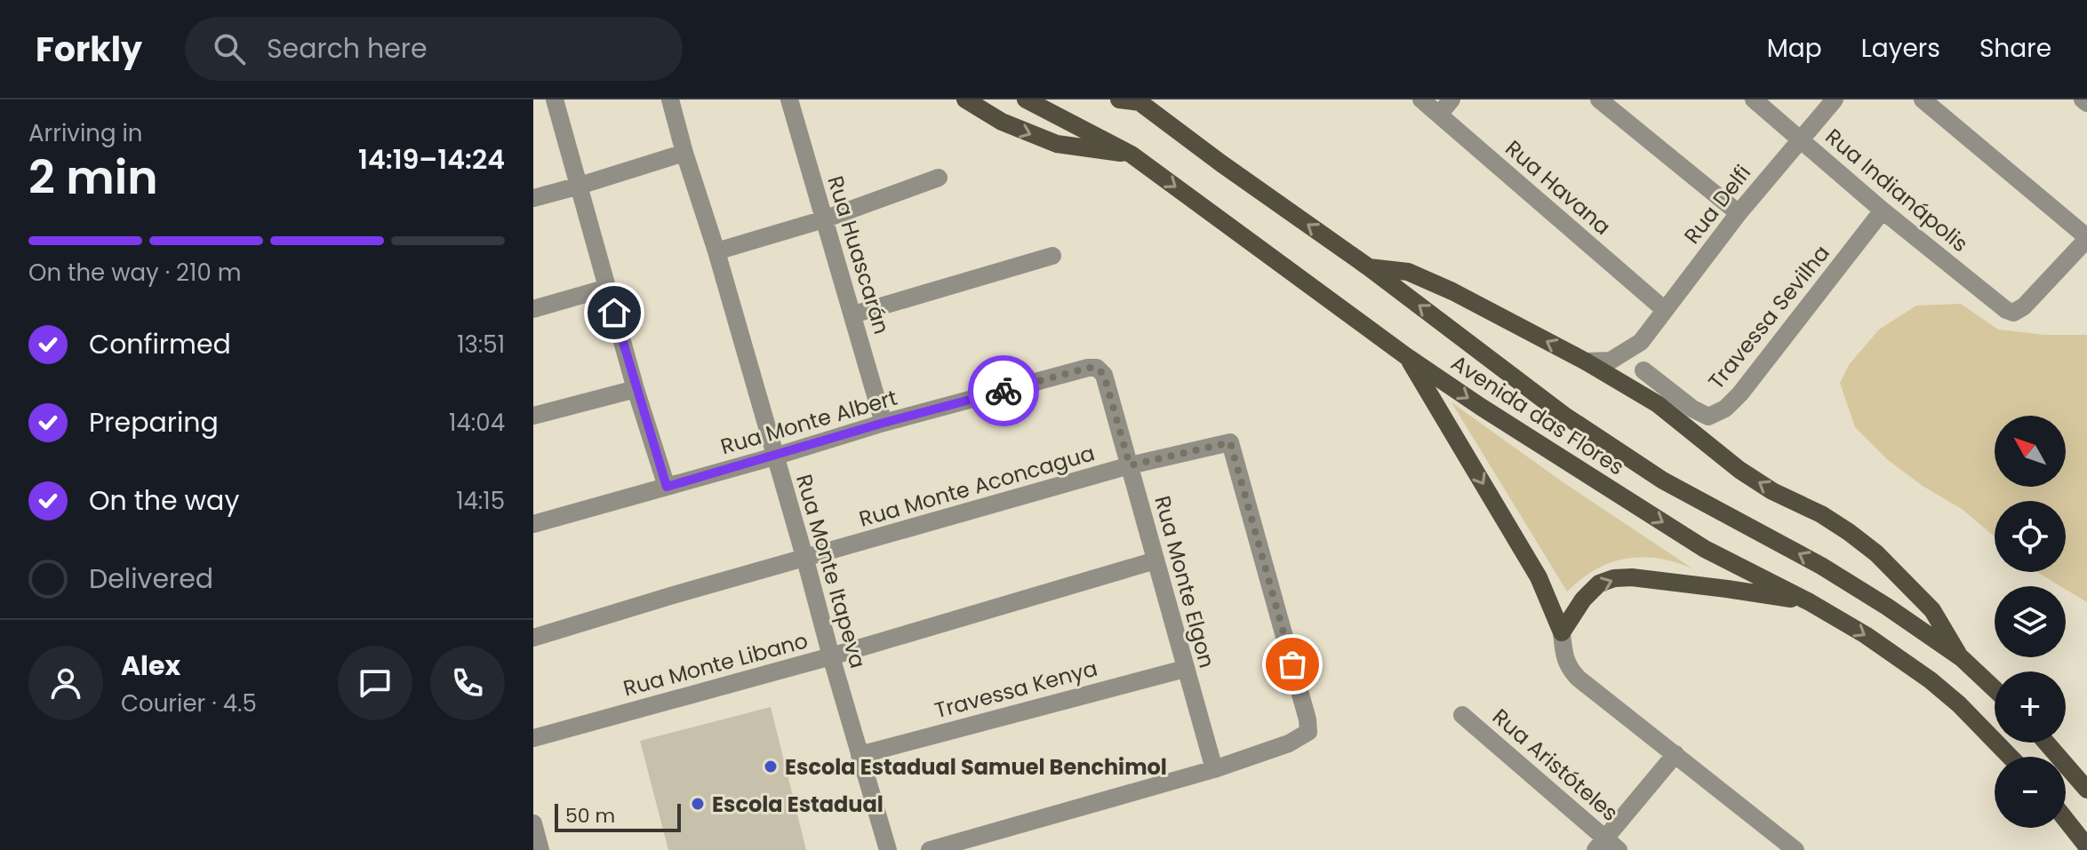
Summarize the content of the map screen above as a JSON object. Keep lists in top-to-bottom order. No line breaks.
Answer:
{"streets":{"main road":["Avenida das Flores"],"street":["Rua Havana","Rua Indianápolis","Rua Delfi","Rua Huascarán","Travessa Sevilha","Rua Monte Albert","Rua Monte Aconcagua","Rua Monte Itapeva","Rua Monte Elgon","Rua Monte Libano","Travessa Kenya","Rua Aristóteles"]},"crossings":[["Rua Havana","Rua Delfi"],["Rua Indianápolis","Rua Delfi"],["Rua Indianápolis","Travessa Sevilha"],["Rua Huascarán","Rua Monte Albert"],["Rua Monte Albert","Rua Monte Itapeva"],["Rua Monte Albert","Rua Monte Elgon"],["Rua Monte Aconcagua","Rua Monte Itapeva"],["Rua Monte Aconcagua","Rua Monte Elgon"],["Rua Monte Itapeva","Rua Monte Libano"],["Rua Monte Itapeva","Travessa Kenya"],["Rua Monte Elgon","Rua Monte Libano"],["Rua Monte Elgon","Travessa Kenya"]],"places":["Escola Estadual Samuel Benchimol","Escola Estadual"],"scale_bar":"50 m","north":"top left","page":{"header":"Forkly","search":"Search here","nav":["Map","Layers","Share"],"heading":["2 min","Arriving in","14:19–14:24"],"panel":["Alex","Courier · 4.5"],"bar":"On the way · 210 m","list":[["Confirmed","13:51"],["Preparing","14:04"],["On the way","14:15"],"Delivered"],"map_buttons":["+","−"],"scale":"50 m"}}
